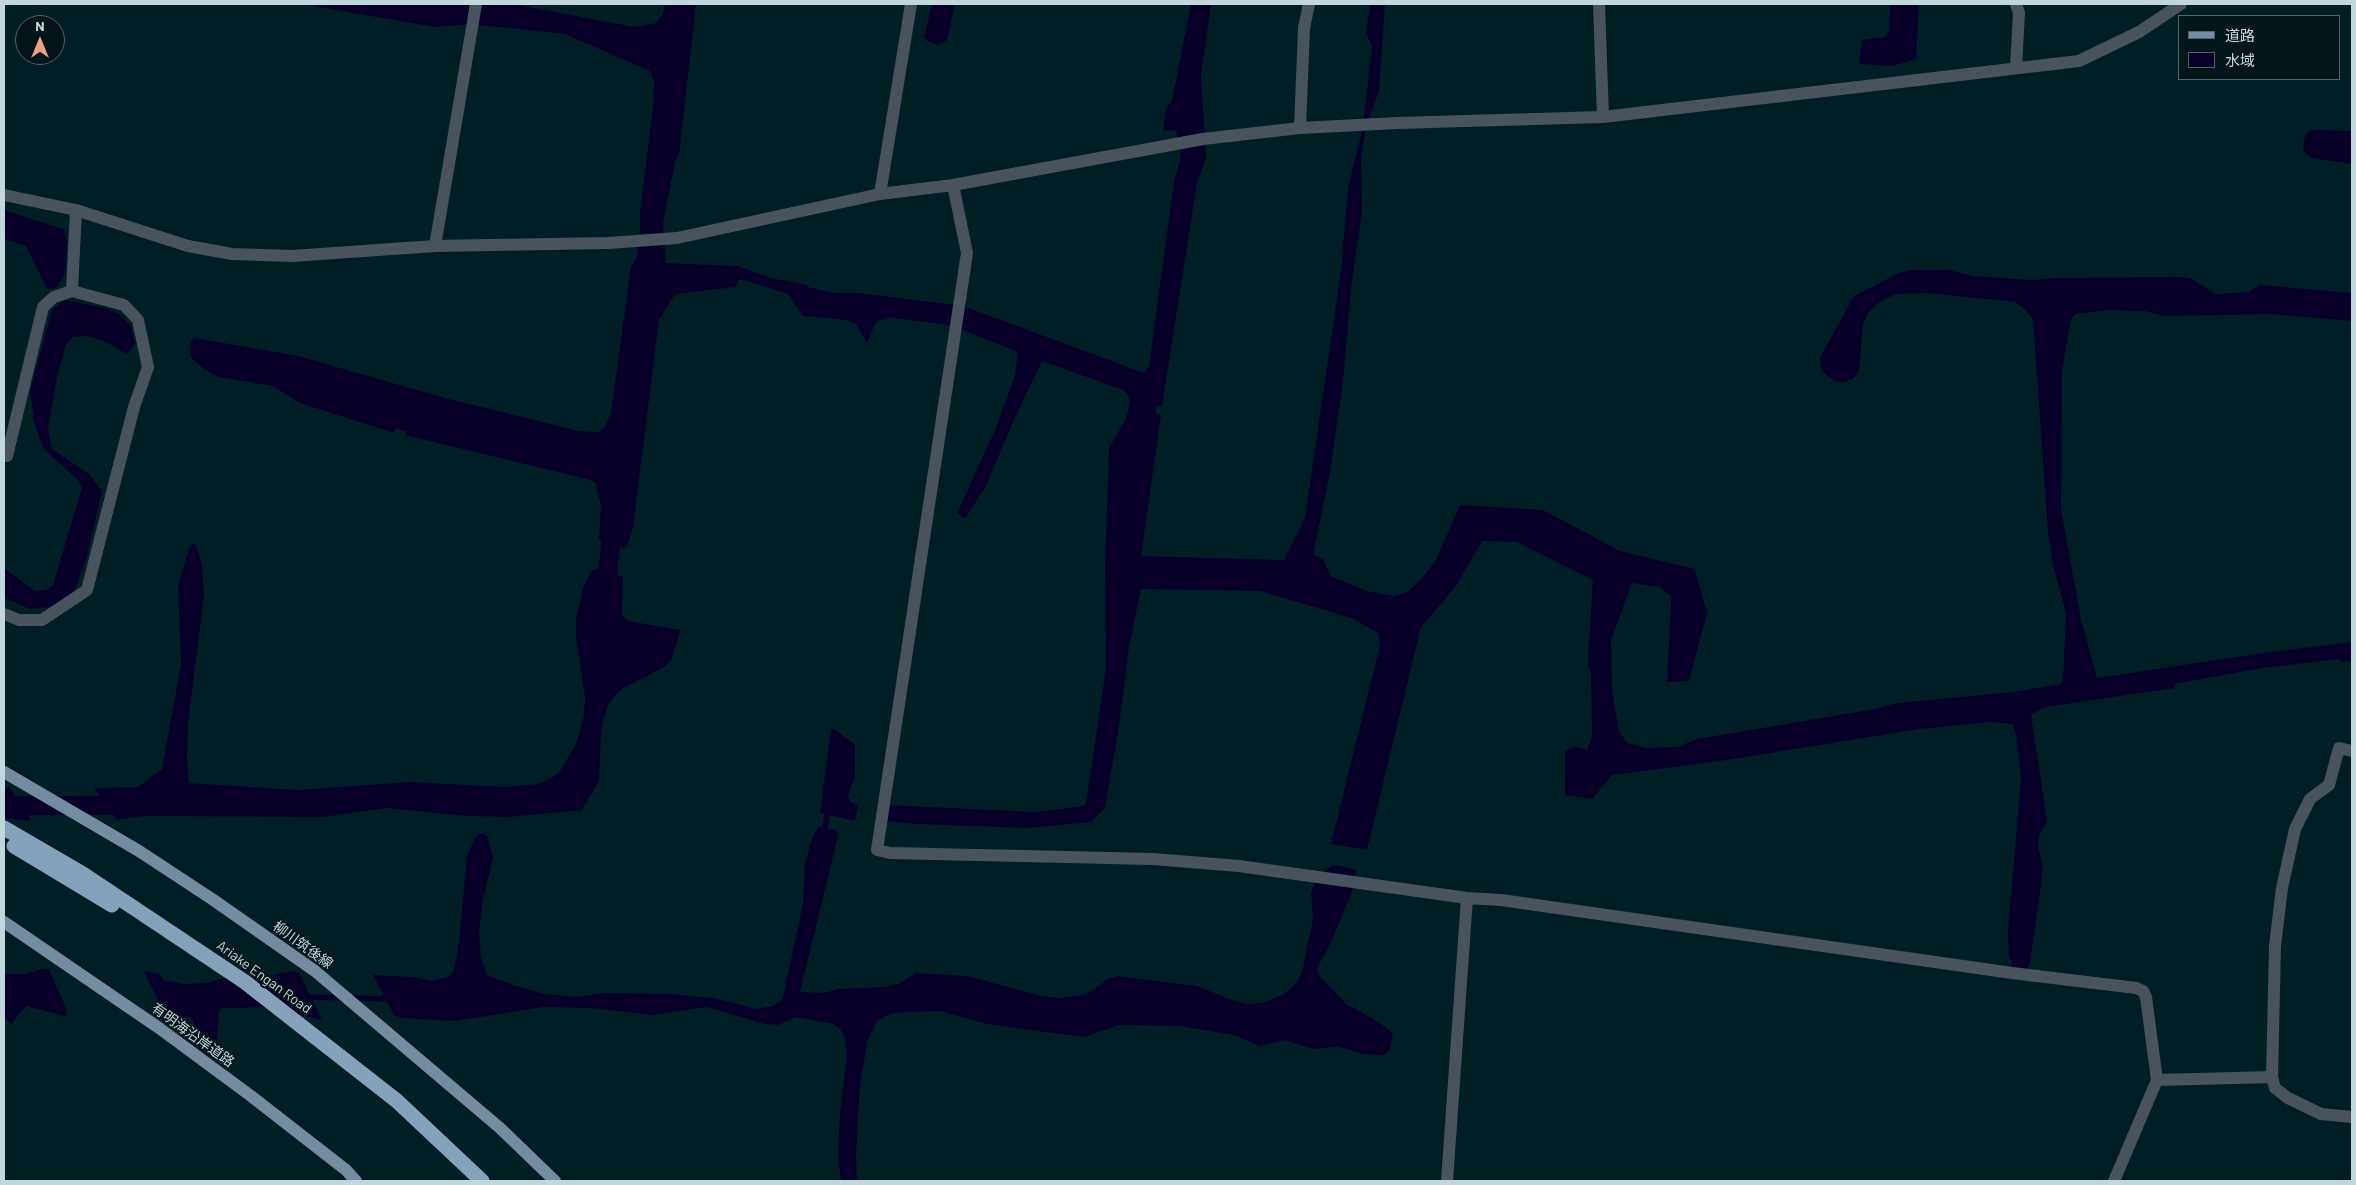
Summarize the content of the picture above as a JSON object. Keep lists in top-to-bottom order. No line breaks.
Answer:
{"streets":{"highway":["Ariake Engan Road"],"main road":["柳川筑後線","有明海沿岸道路"]},"legend":["道路","水域"],"north":"top"}
